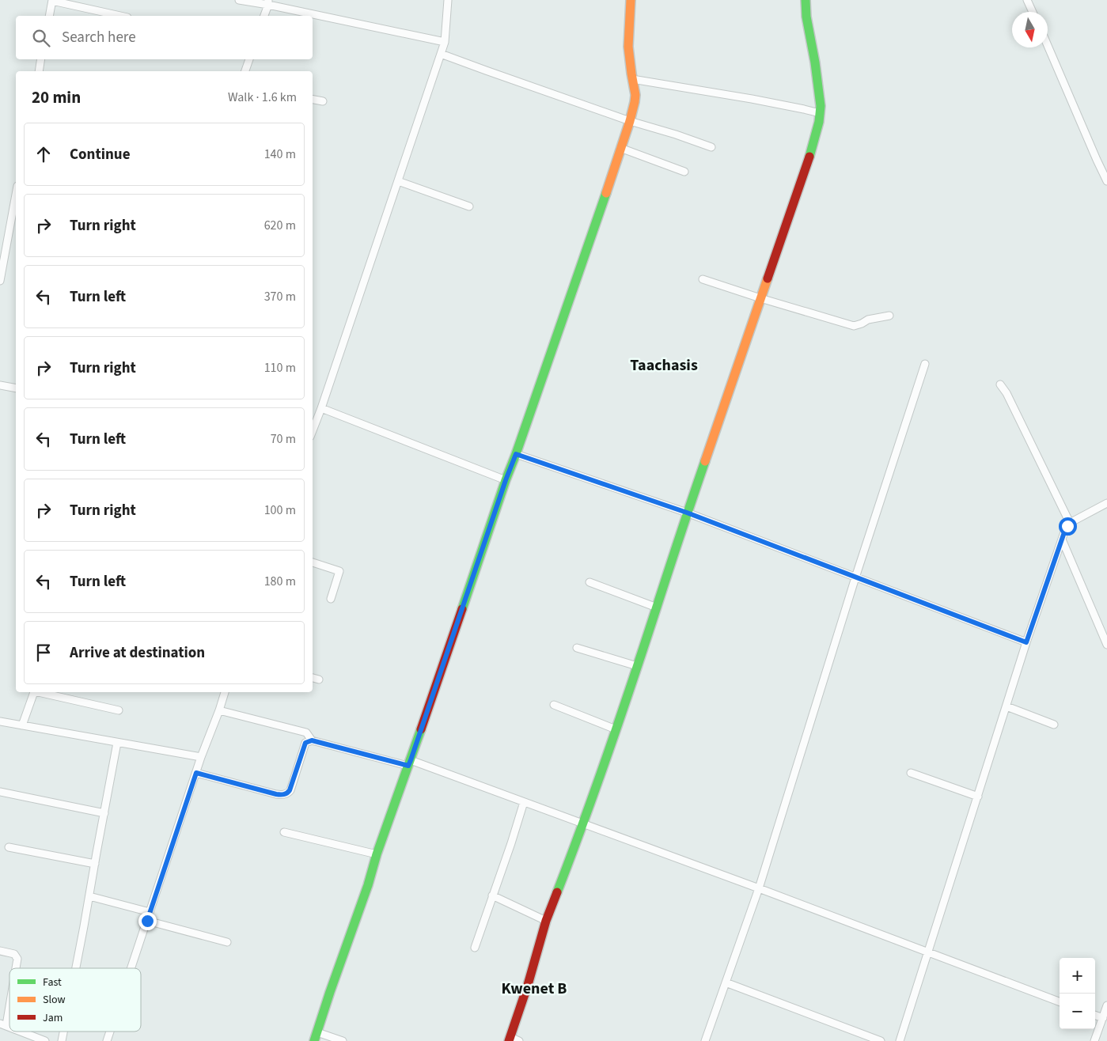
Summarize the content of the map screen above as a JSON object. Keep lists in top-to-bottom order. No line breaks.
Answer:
{"districts":["Taachasis","Kwenet B"],"legend":["Fast","Slow","Jam"],"north":"bottom","page":{"search":"Search here","heading":["20 min","Walk · 1.6 km"],"list":[["Continue","140 m"],["Turn right","620 m"],["Turn left","370 m"],["Turn right","110 m"],["Turn left","70 m"],["Turn right","100 m"],["Turn left","180 m"],"Arrive at destination"],"map_buttons":["+","−"]}}
